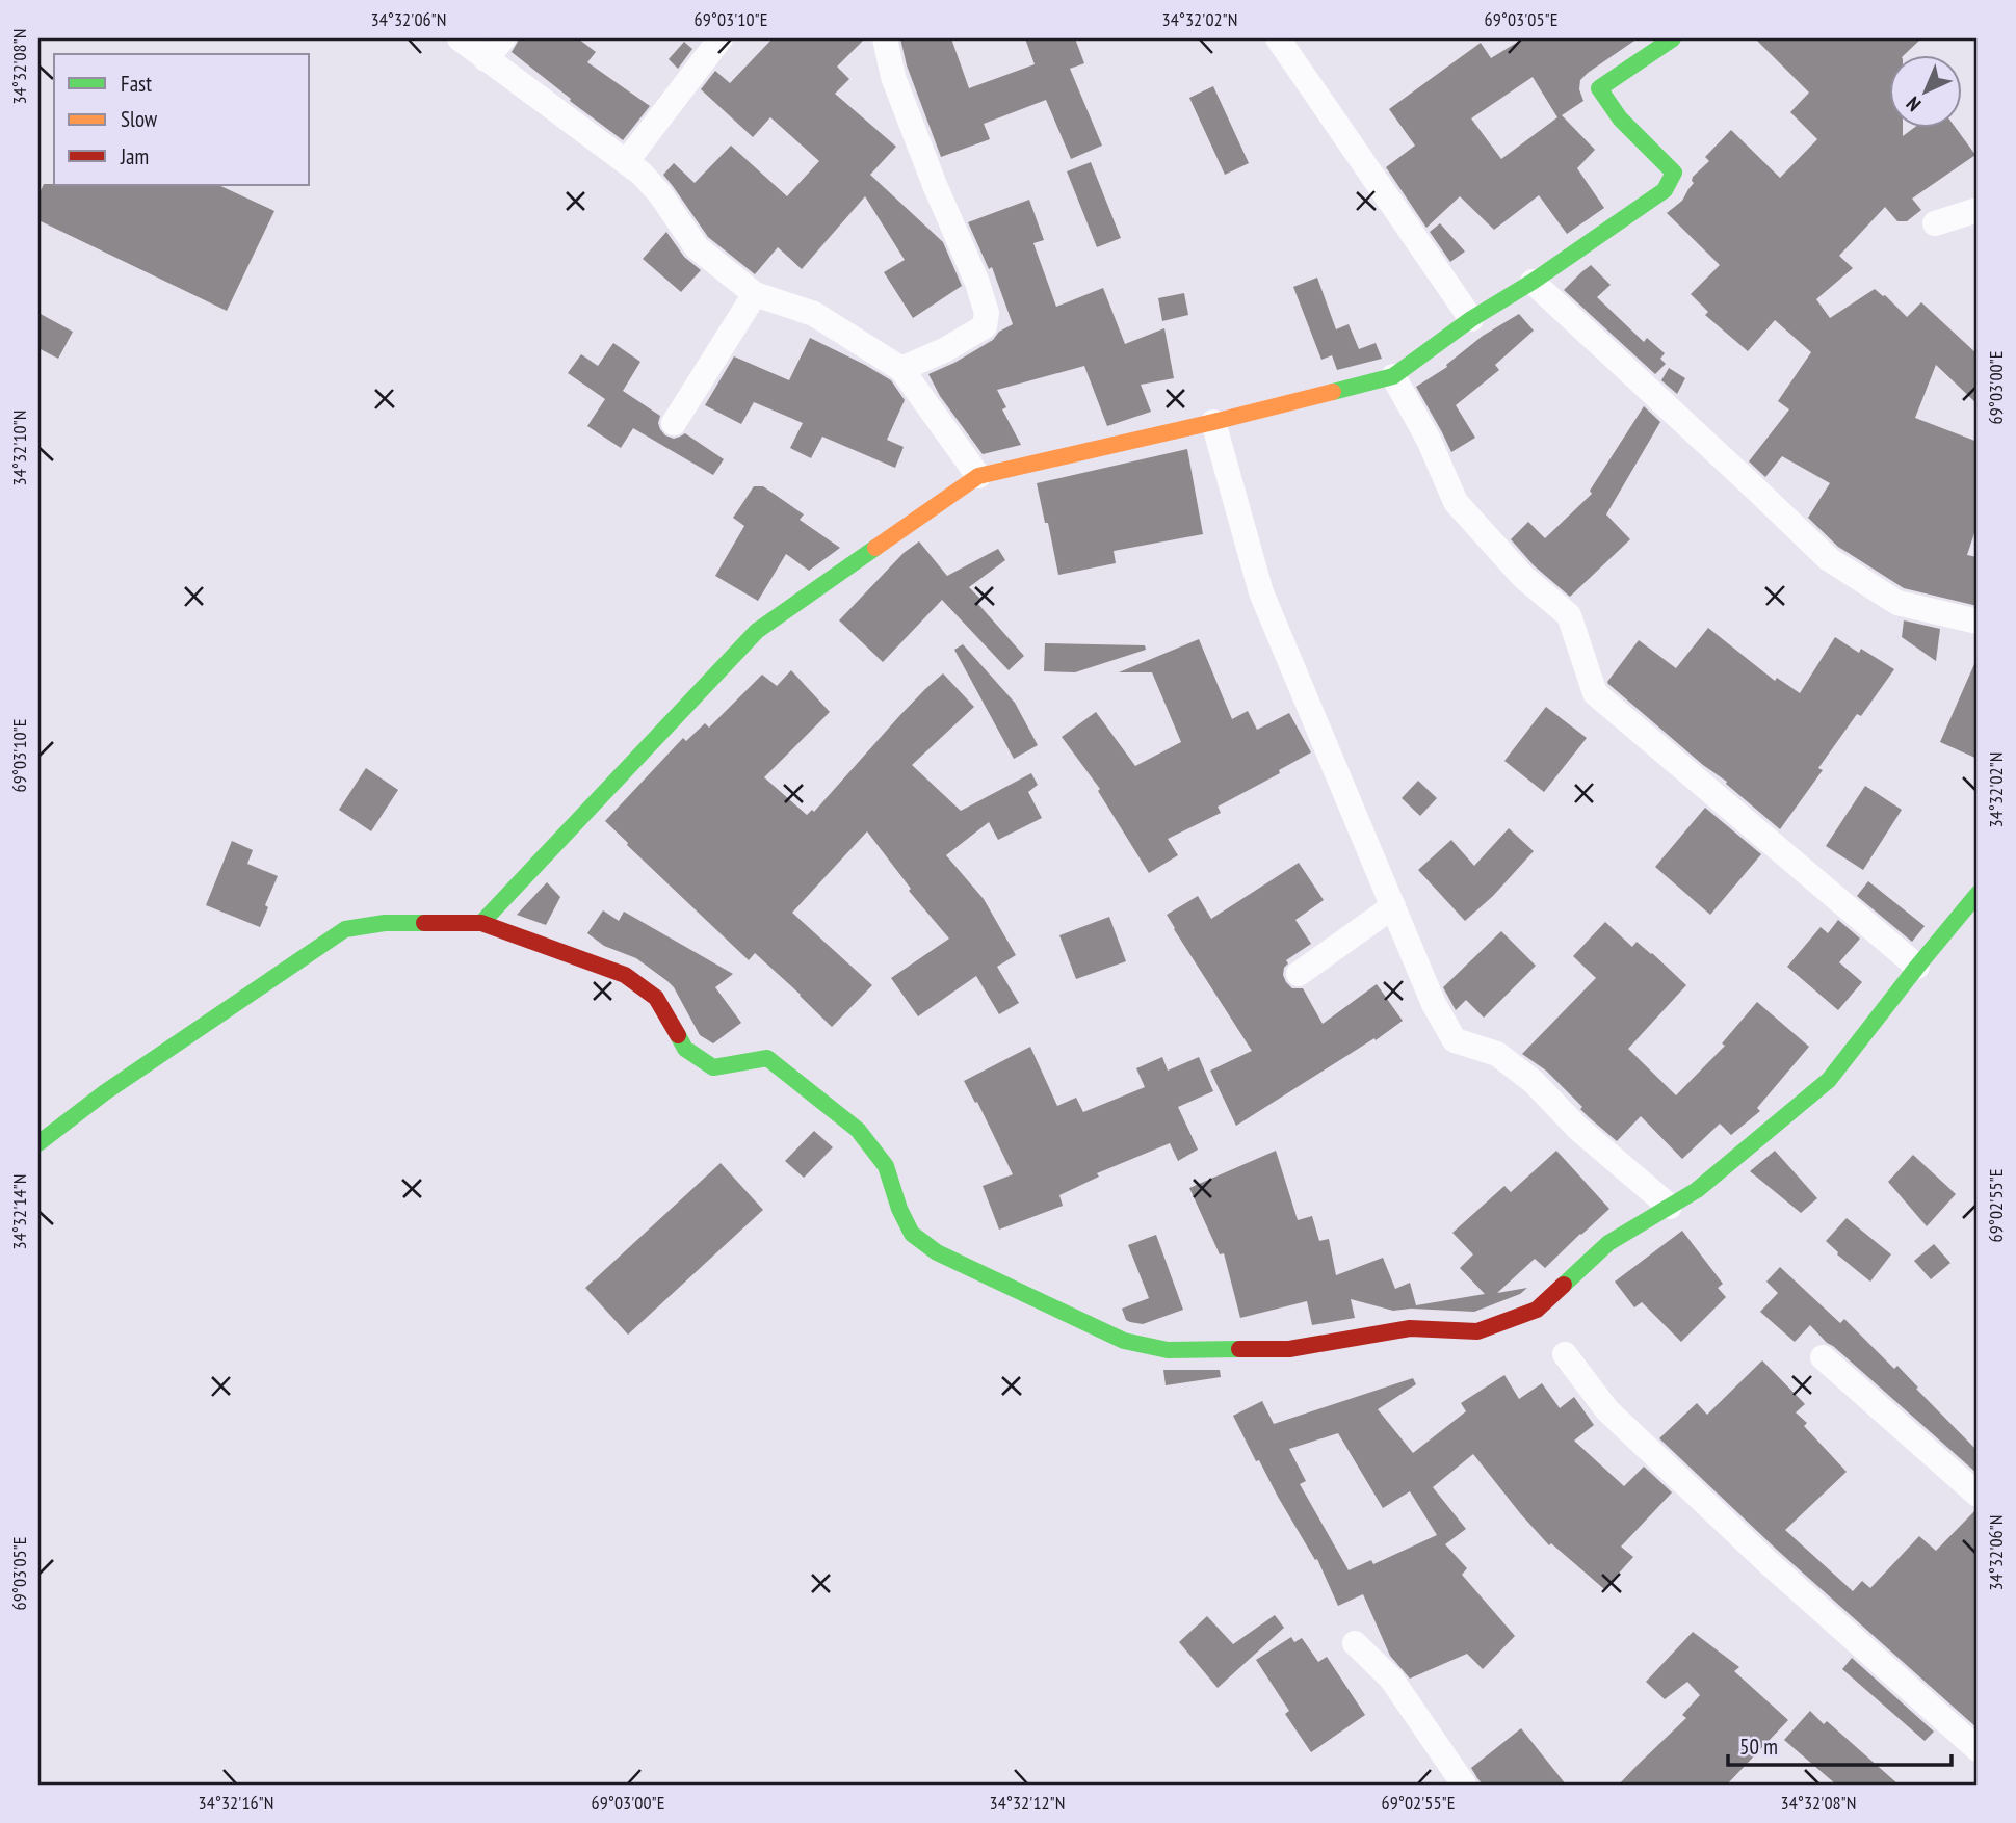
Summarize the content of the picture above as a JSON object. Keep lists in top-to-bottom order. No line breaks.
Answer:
{"legend":["Fast","Slow","Jam"],"scale_bar":"50 m","north":"bottom left","coordinates":["34°32'06\"N","69°03'10\"E","34°32'02\"N","69°03'05\"E","34°32'08\"N","69°03'00\"E","34°32'10\"N","69°02'55\"E","34°32'14\"N","34°32'16\"N","34°32'12\"N"]}
